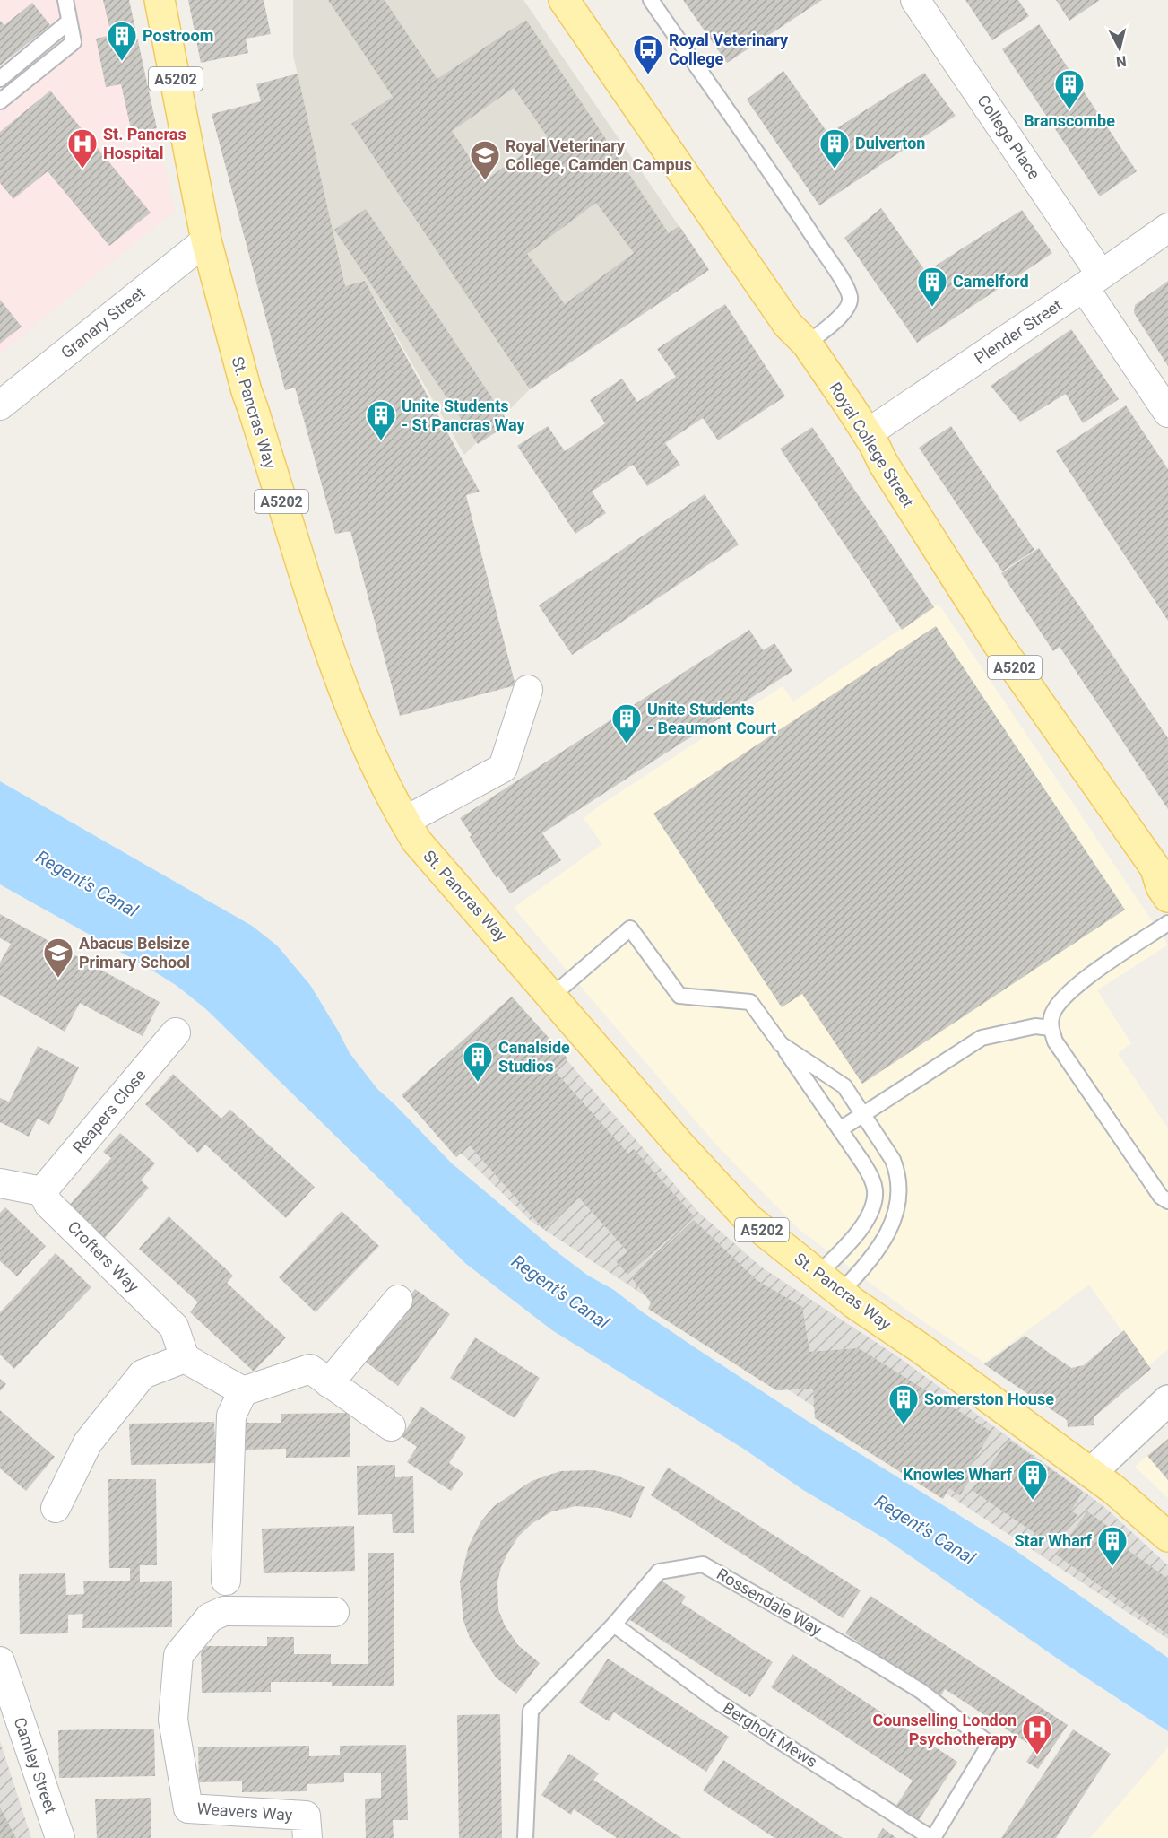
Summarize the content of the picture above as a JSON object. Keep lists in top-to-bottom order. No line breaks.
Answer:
{"streets":{"main road":["A5202","St. Pancras Way","Royal College Street"],"street":["College Place","Granary Street","Plender Street","Reapers Close","Crofters Way","Camley Street","Weavers Way"],"lane":["Rossendale Way","Bergholt Mews"]},"crossings":[["College Place","Plender Street"],["Granary Street","St. Pancras Way"],["Plender Street","Royal College Street"],["Reapers Close","Crofters Way"],["Rossendale Way","Bergholt Mews"]],"water":["Regent's Canal"],"places":{"building":["Postroom","Branscombe","Dulverton","Camelford","Unite Students - St Pancras Way","Unite Students - Beaumont Court","Canalside Studios","Somerston House","Knowles Wharf","Star Wharf"],"bus stop":["Royal Veterinary College"],"hospital":["St. Pancras Hospital","Counselling London Psychotherapy"],"school or university":["Royal Veterinary College, Camden Campus","Abacus Belsize Primary School"]},"north":"bottom"}
